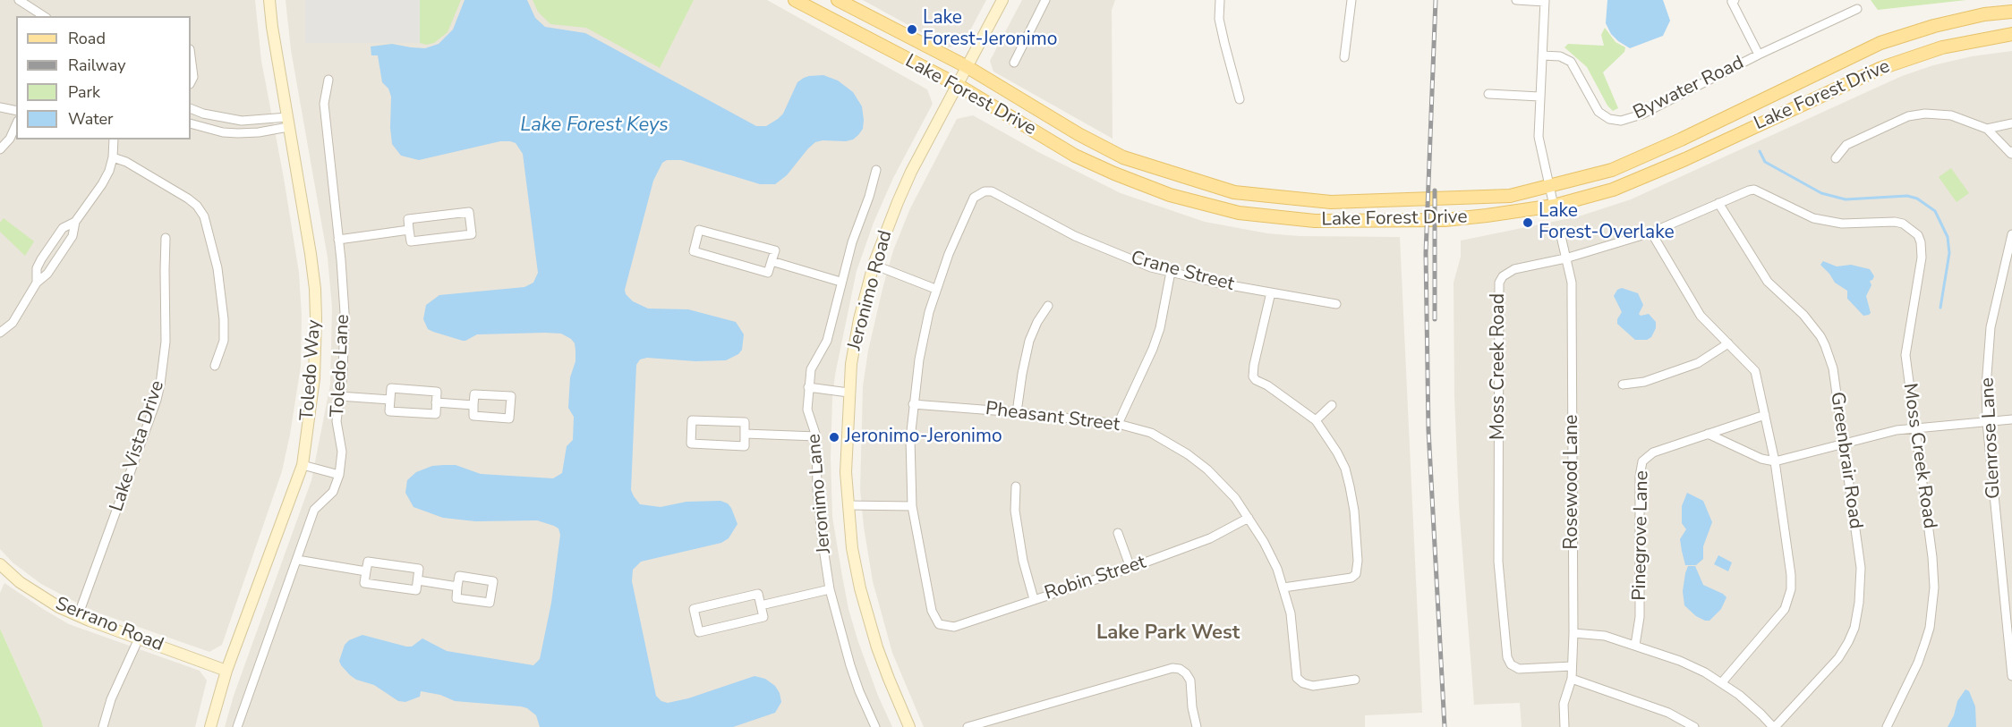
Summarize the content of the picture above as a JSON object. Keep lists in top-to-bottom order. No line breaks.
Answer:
{"streets":{"main road":["Lake Forest Drive","Jeronimo Road","Toledo Way","Serrano Road"],"street":["Bywater Road","Crane Street","Toledo Lane","Moss Creek Road","Pheasant Street","Glenrose Lane","Lake Vista Drive","Greenbrair Road","Rosewood Lane","Jeronimo Lane","Pinegrove Lane","Robin Street"]},"crossings":[["Lake Forest Drive","Jeronimo Road"],["Moss Creek Road","Greenbrair Road"],["Moss Creek Road","Rosewood Lane"],["Toledo Way","Serrano Road"],["Pheasant Street","Robin Street"],["Lake Vista Drive","Serrano Road"]],"districts":["Lake Park West"],"water":["Lake Forest Keys"],"places":["Lake Forest-Jeronimo","Lake Forest-Overlake","Jeronimo-Jeronimo"],"legend":["Road","Railway","Park","Water"]}
